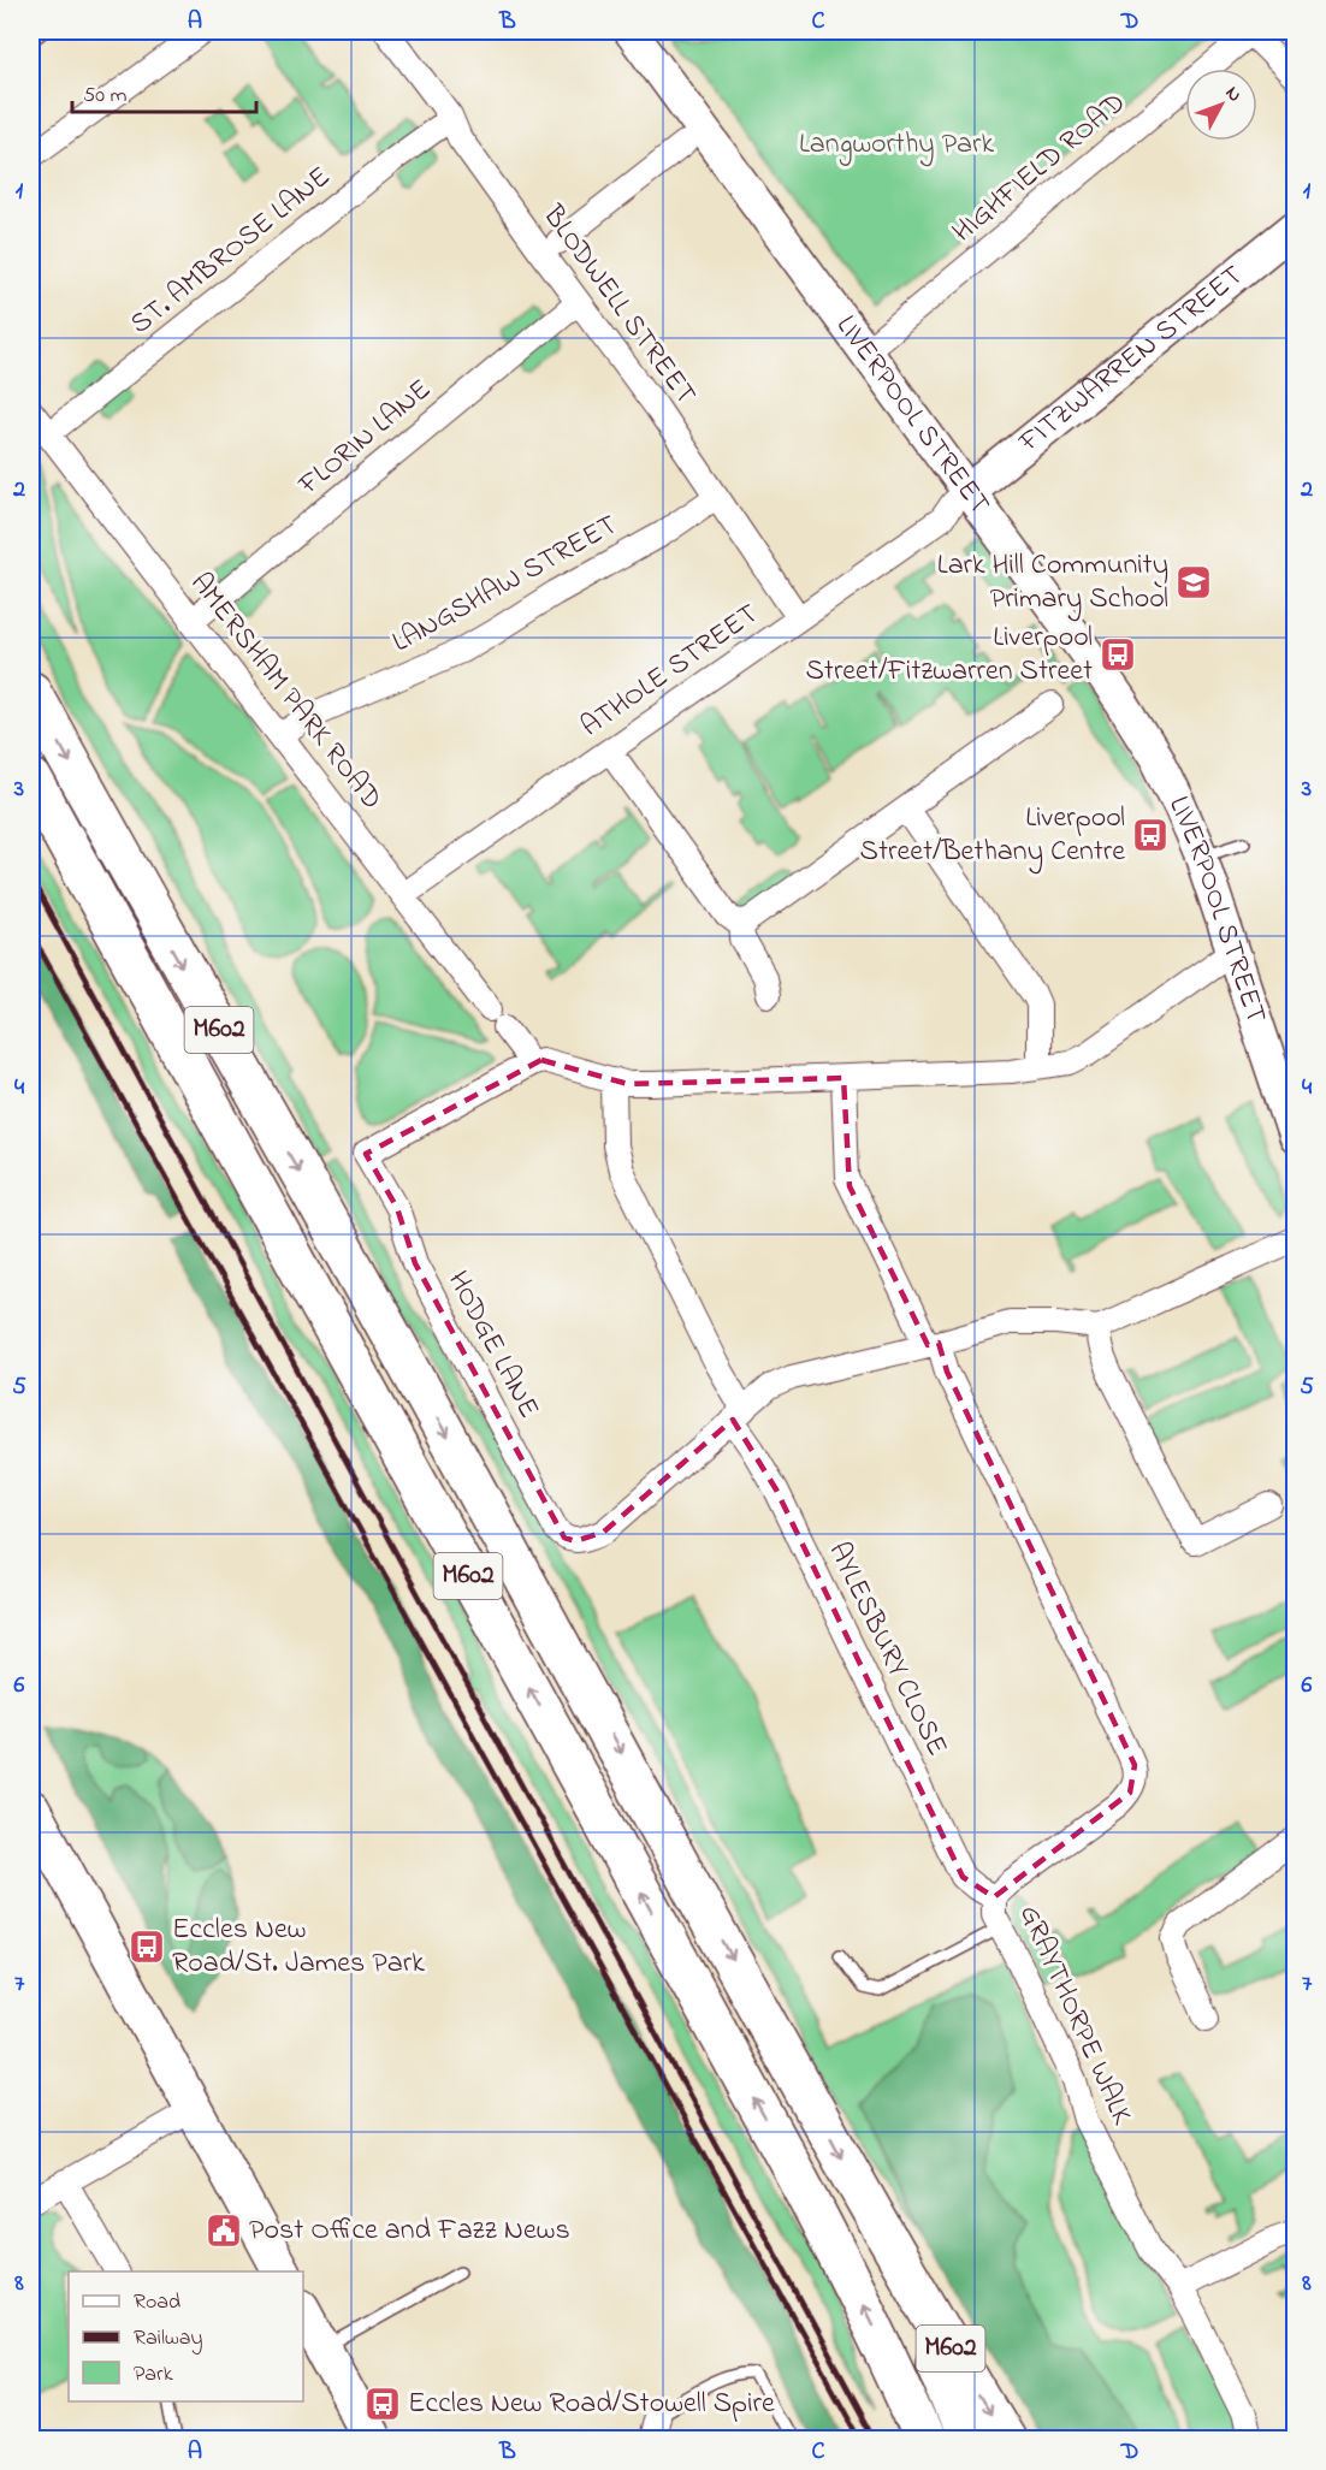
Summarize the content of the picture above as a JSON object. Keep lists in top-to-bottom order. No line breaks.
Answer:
{"streets":{"highway":["M602"],"street":["HIGHFIELD ROAD","ST. AMBROSE LANE","BLODWELL STREET","FITZWARREN STREET","LIVERPOOL STREET","FLORIN LANE","LANGSHAW STREET","ATHOLE STREET","AMERSHAM PARK ROAD","HODGE LANE","AYLESBURY CLOSE","GRAYTHORPE WALK"]},"crossings":[["HIGHFIELD ROAD","LIVERPOOL STREET"],["ST. AMBROSE LANE","BLODWELL STREET"],["ST. AMBROSE LANE","AMERSHAM PARK ROAD"],["BLODWELL STREET","FLORIN LANE"],["BLODWELL STREET","LANGSHAW STREET"],["BLODWELL STREET","ATHOLE STREET"],["FITZWARREN STREET","LIVERPOOL STREET"],["FITZWARREN STREET","ATHOLE STREET"],["LIVERPOOL STREET","ATHOLE STREET"],["FLORIN LANE","AMERSHAM PARK ROAD"],["LANGSHAW STREET","AMERSHAM PARK ROAD"],["ATHOLE STREET","AMERSHAM PARK ROAD"],["HODGE LANE","AYLESBURY CLOSE"],["AYLESBURY CLOSE","GRAYTHORPE WALK"]],"parks":["Langworthy Park"],"places":{"school or university":["Lark Hill Community Primary School"],"bus stop":["Liverpool Street/Fitzwarren Street","Liverpool Street/Bethany Centre","Eccles New Road/St. James Park","Eccles New Road/Stowell Spire"],"public building":["Post Office and Fazz News"]},"legend":["Road","Railway","Park"],"scale_bar":"50 m","north":"top right","grid":{"columns":["A","B","C","D"],"rows":["1","2","3","4","5","6","7","8"]}}
